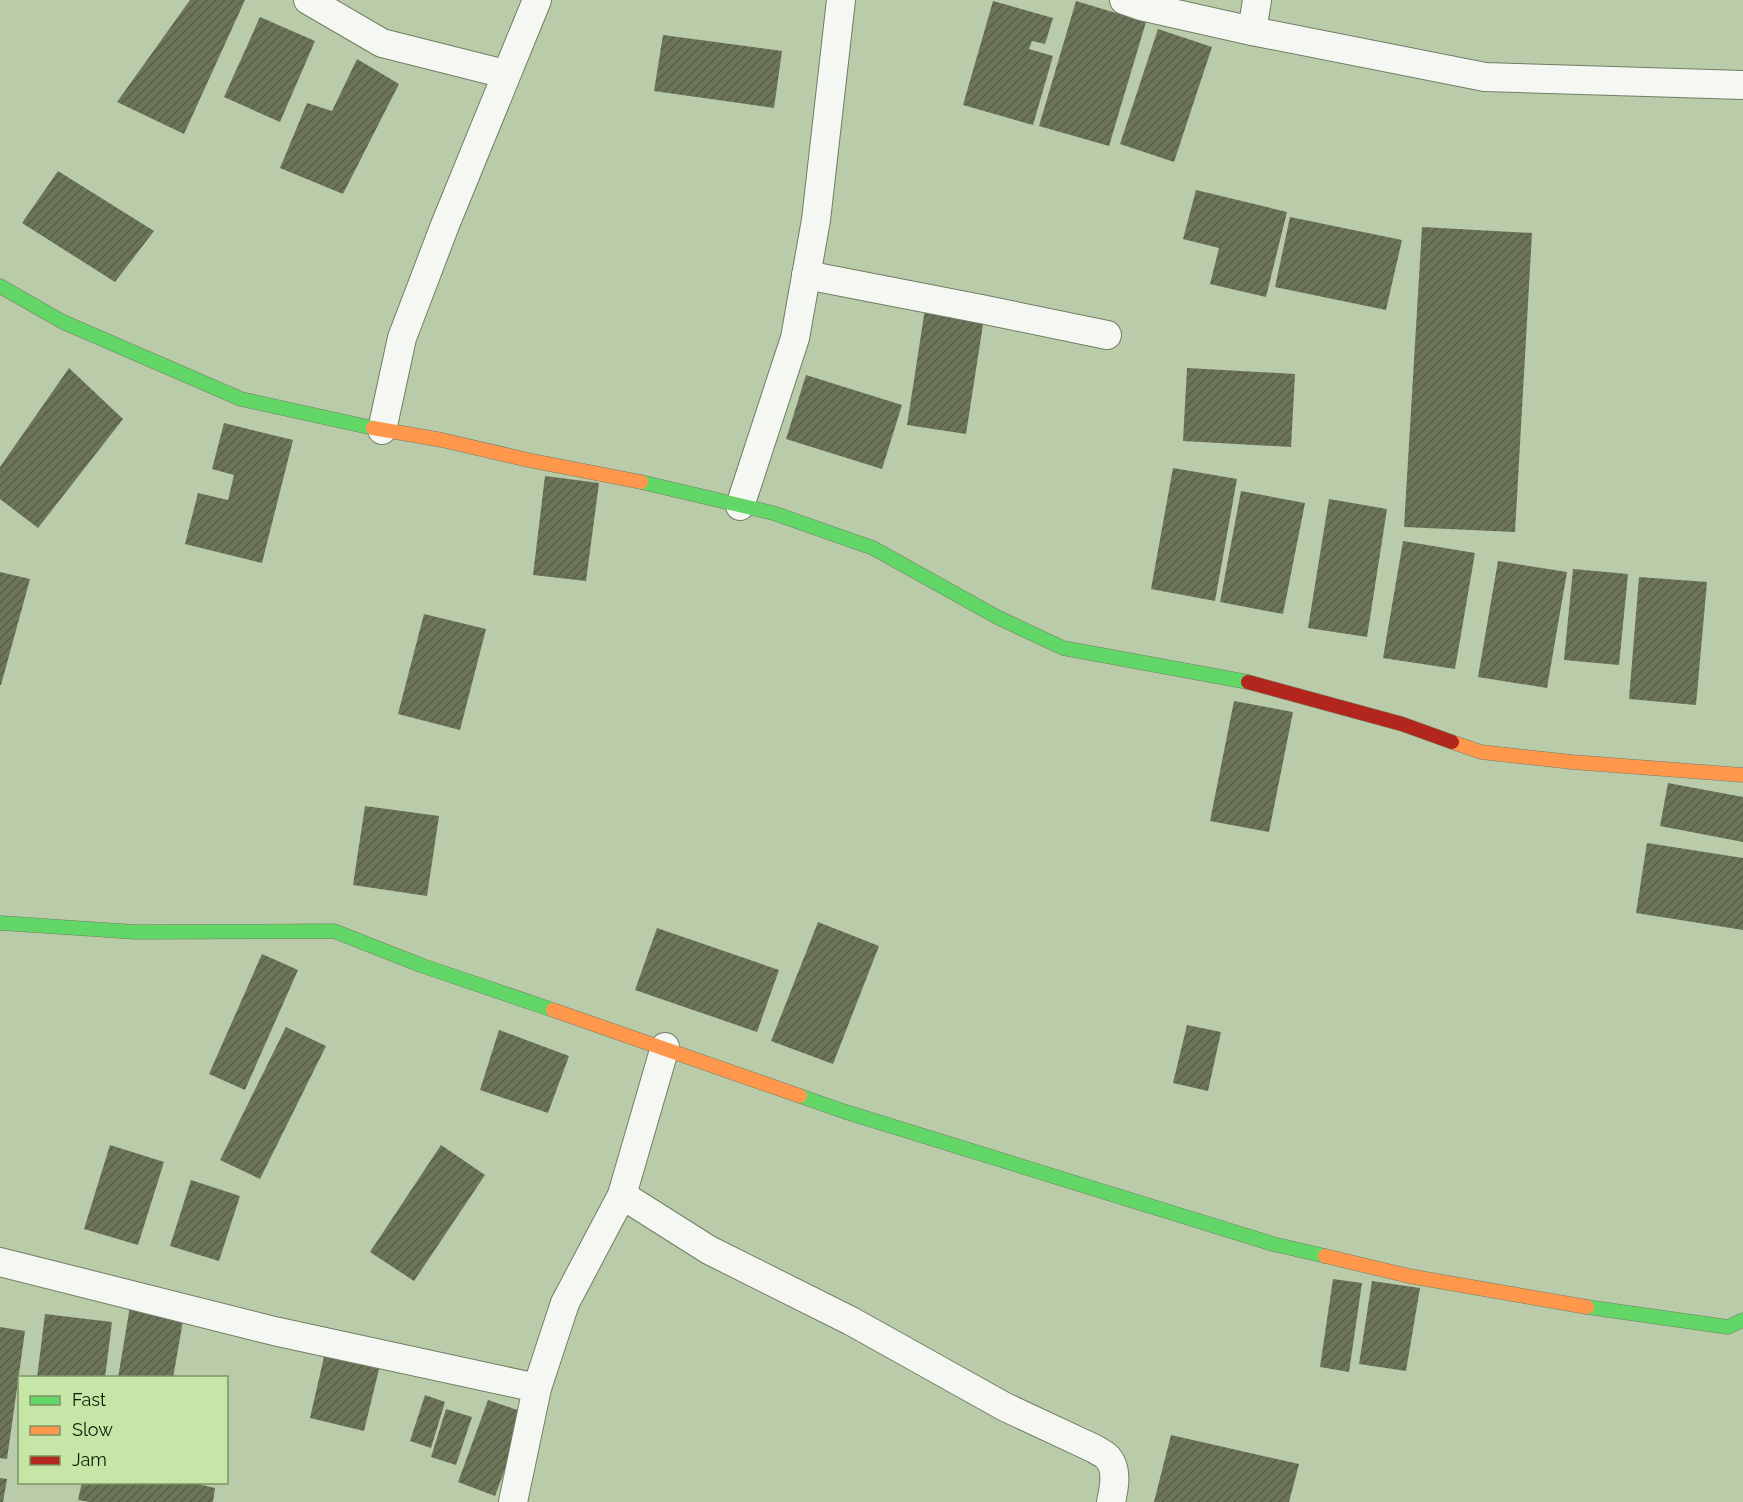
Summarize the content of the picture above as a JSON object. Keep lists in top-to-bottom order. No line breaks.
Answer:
{"legend":["Fast","Slow","Jam"]}
